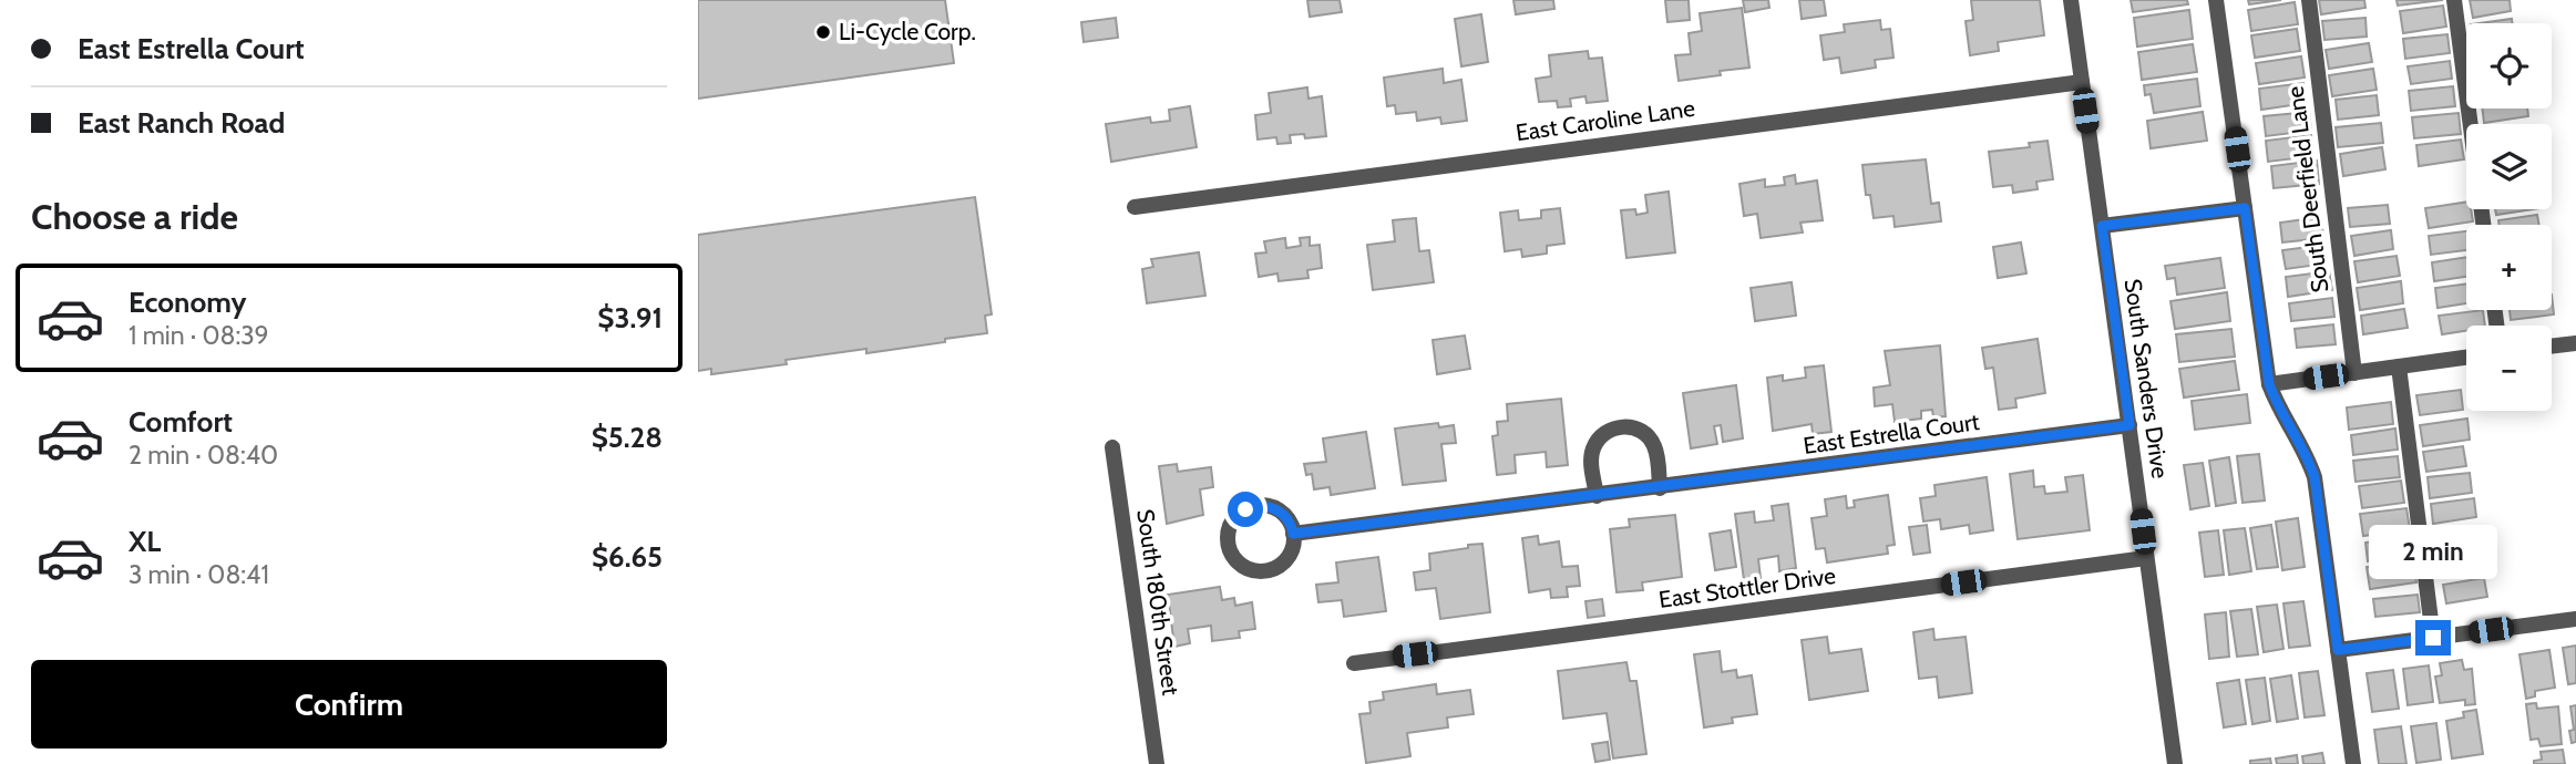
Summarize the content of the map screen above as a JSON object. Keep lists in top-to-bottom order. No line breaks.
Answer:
{"streets":{"street":["East Caroline Lane","South Deerfield Lane","South Sanders Drive","East Estrella Court","East Stottler Drive","South 180th Street"]},"crossings":[["East Caroline Lane","South Sanders Drive"],["South Sanders Drive","East Estrella Court"],["South Sanders Drive","East Stottler Drive"]],"places":["Li-Cycle Corp."],"page":{"banner":["East Estrella Court","East Ranch Road"],"map_buttons":["+","−"],"heading":"Choose a ride","list":[{"name":"Economy","note":"1 min · 08:39","value":"$3.91"},{"name":"Comfort","note":"2 min · 08:40","value":"$5.28"},{"name":"XL","note":"3 min · 08:41","value":"$6.65"}],"bubble":"2 min","buttons":"Confirm"}}
